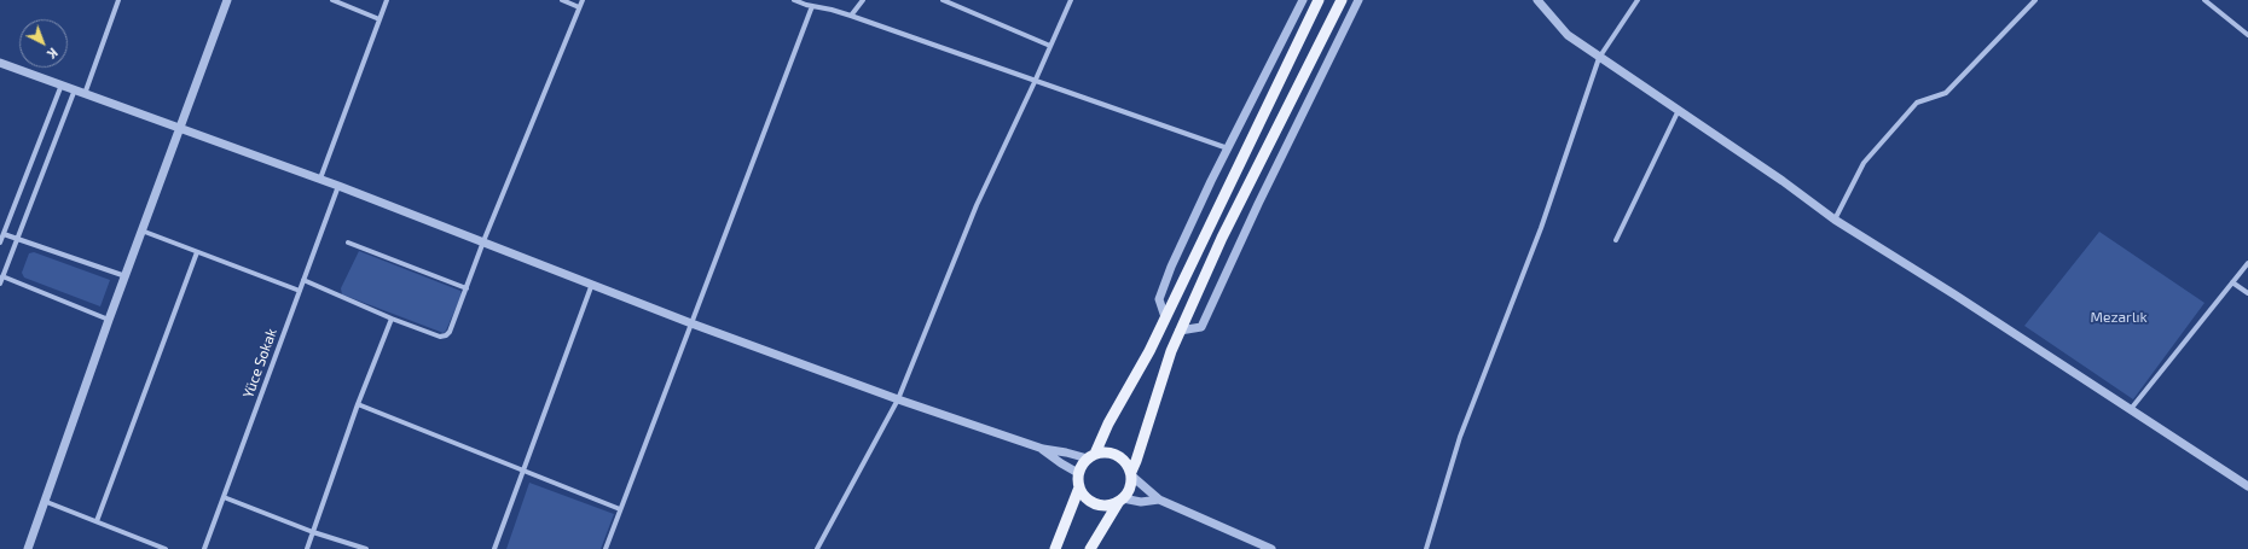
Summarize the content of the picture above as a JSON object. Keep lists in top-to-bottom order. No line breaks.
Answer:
{"streets":{"street":["Yüce Sokak"]},"parks":["Mezarlık"],"north":"bottom right"}
